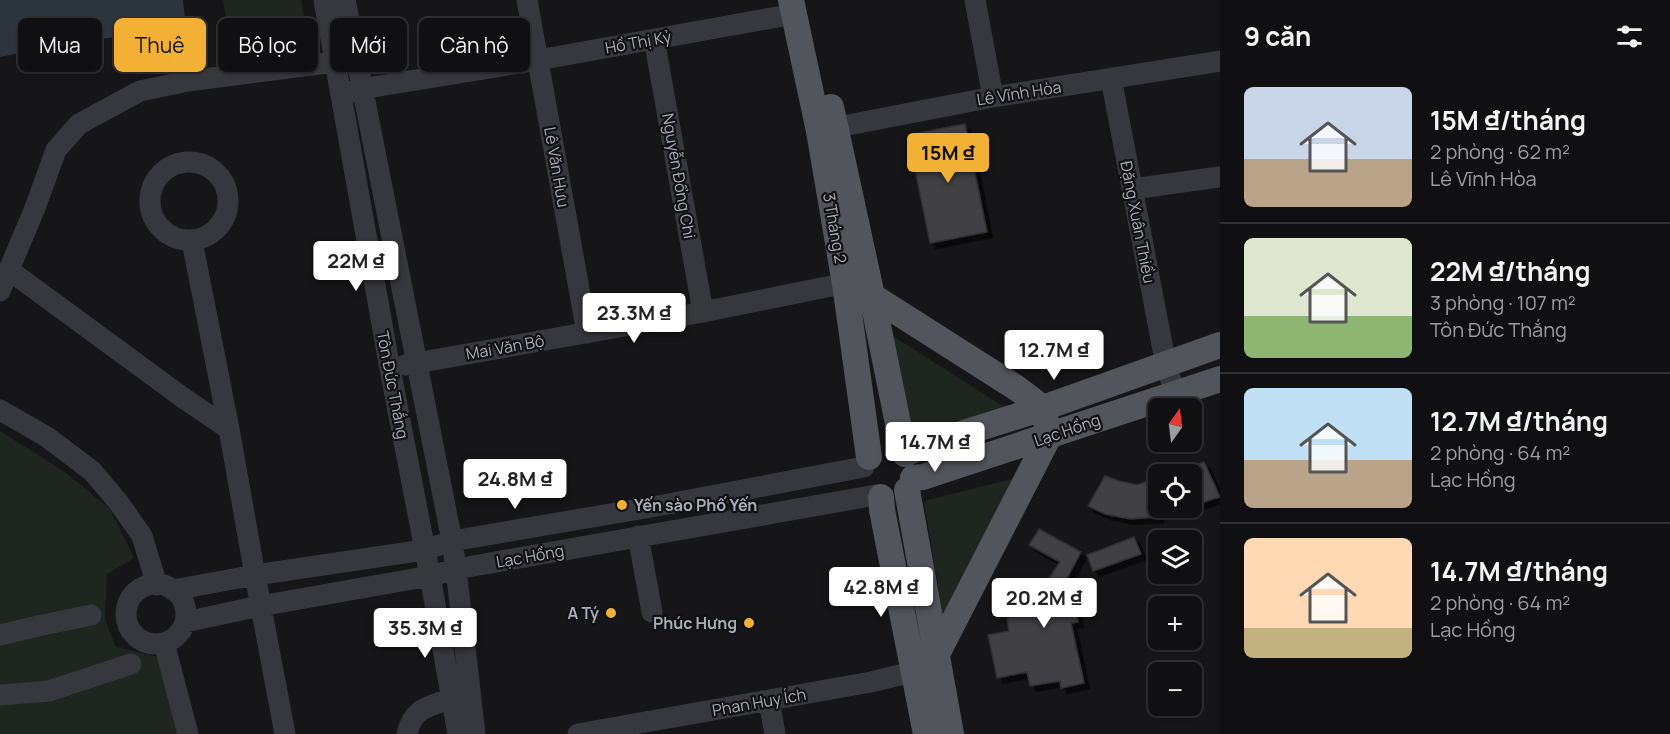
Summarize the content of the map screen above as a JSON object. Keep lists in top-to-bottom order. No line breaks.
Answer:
{"streets":{"main road":["3 Tháng 2","Lạc Hồng"],"street":["Hồ Thị Kỷ","Lê Vĩnh Hòa","Lê Văn Hưu","Nguyễn Đổng Chi","Đặng Xuân Thiều","Mai Văn Bộ","Tôn Đức Thắng","Phan Huy Ích"]},"crossings":[["Hồ Thị Kỷ","Lê Văn Hưu"],["Hồ Thị Kỷ","Nguyễn Đổng Chi"],["Hồ Thị Kỷ","3 Tháng 2"],["Hồ Thị Kỷ","Tôn Đức Thắng"],["Lê Vĩnh Hòa","Đặng Xuân Thiều"],["Lê Vĩnh Hòa","3 Tháng 2"],["Lê Văn Hưu","Mai Văn Bộ"],["Nguyễn Đổng Chi","Mai Văn Bộ"],["Đặng Xuân Thiều","Lạc Hồng"],["3 Tháng 2","Mai Văn Bộ"],["3 Tháng 2","Lạc Hồng"],["Mai Văn Bộ","Tôn Đức Thắng"],["Tôn Đức Thắng","Lạc Hồng"]],"places":["Yến sào Phố Yến","A Tý","Phúc Hưng"],"north":"top","page":{"heading":"9 căn","chip":["Mua","Thuê","Bộ lọc","Mới","Căn hộ"],"list":[{"name":"15M ₫/tháng","note":"2 phòng · 62 m² · Lê Vĩnh Hòa"},{"name":"22M ₫/tháng","note":"3 phòng · 107 m² · Tôn Đức Thắng"},{"name":"12.7M ₫/tháng","note":"2 phòng · 64 m² · Lạc Hồng"},{"name":"14.7M ₫/tháng","note":"2 phòng · 64 m² · Lạc Hồng"}],"price":["15M ₫","22M ₫","23.3M ₫","12.7M ₫","14.7M ₫","24.8M ₫","42.8M ₫","20.2M ₫","35.3M ₫"],"map_buttons":["+","−"]}}
